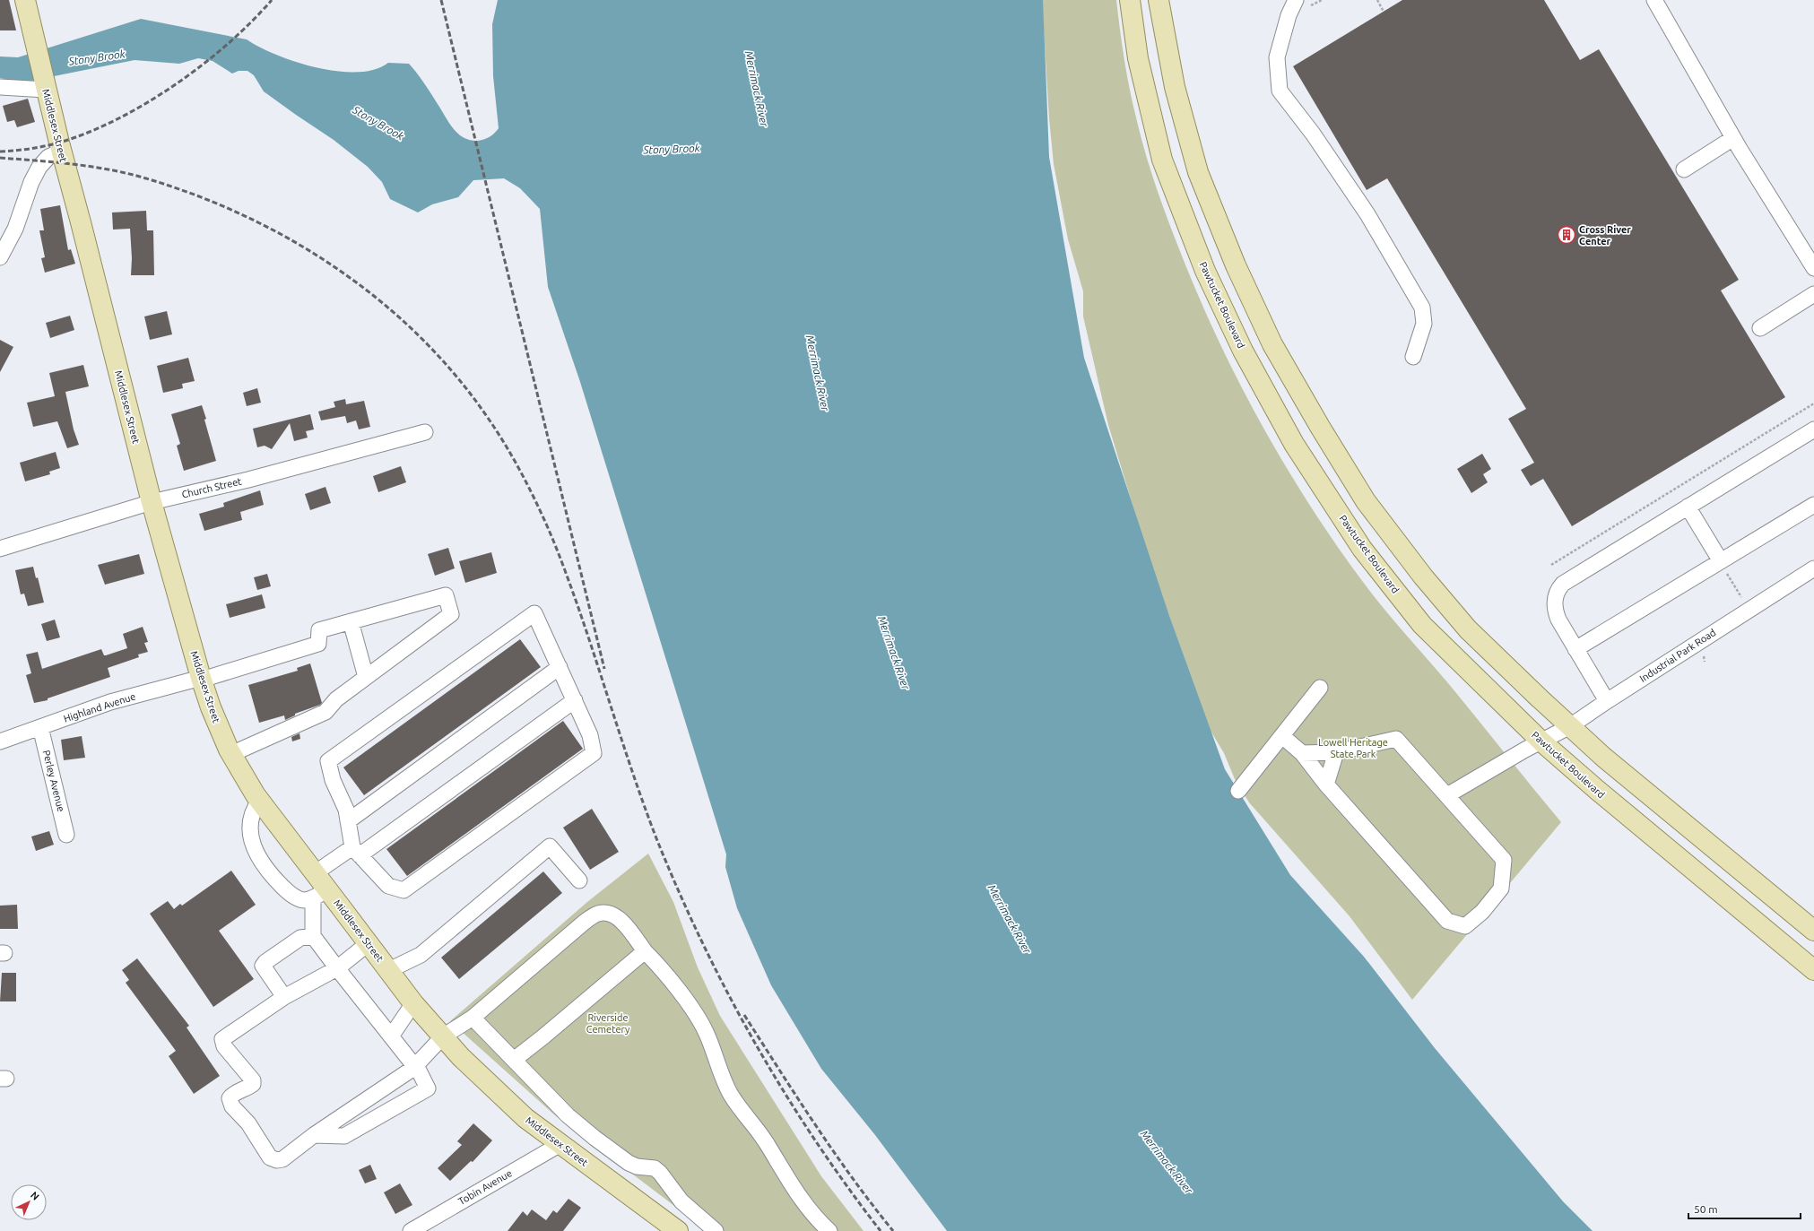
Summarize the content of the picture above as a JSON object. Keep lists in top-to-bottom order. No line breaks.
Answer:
{"streets":{"main road":["Middlesex Street","Pawtucket Boulevard"],"street":["Church Street","Industrial Park Road","Highland Avenue","Perley Avenue","Tobin Avenue"]},"crossings":[["Middlesex Street","Church Street"],["Middlesex Street","Highland Avenue"],["Middlesex Street","Tobin Avenue"],["Pawtucket Boulevard","Industrial Park Road"],["Highland Avenue","Perley Avenue"]],"water":["Stony Brook","Merrimack River"],"parks":["Lowell Heritage State Park","Riverside Cemetery"],"places":{"building":["Cross River Center"]},"scale_bar":"50 m","north":"top right"}
